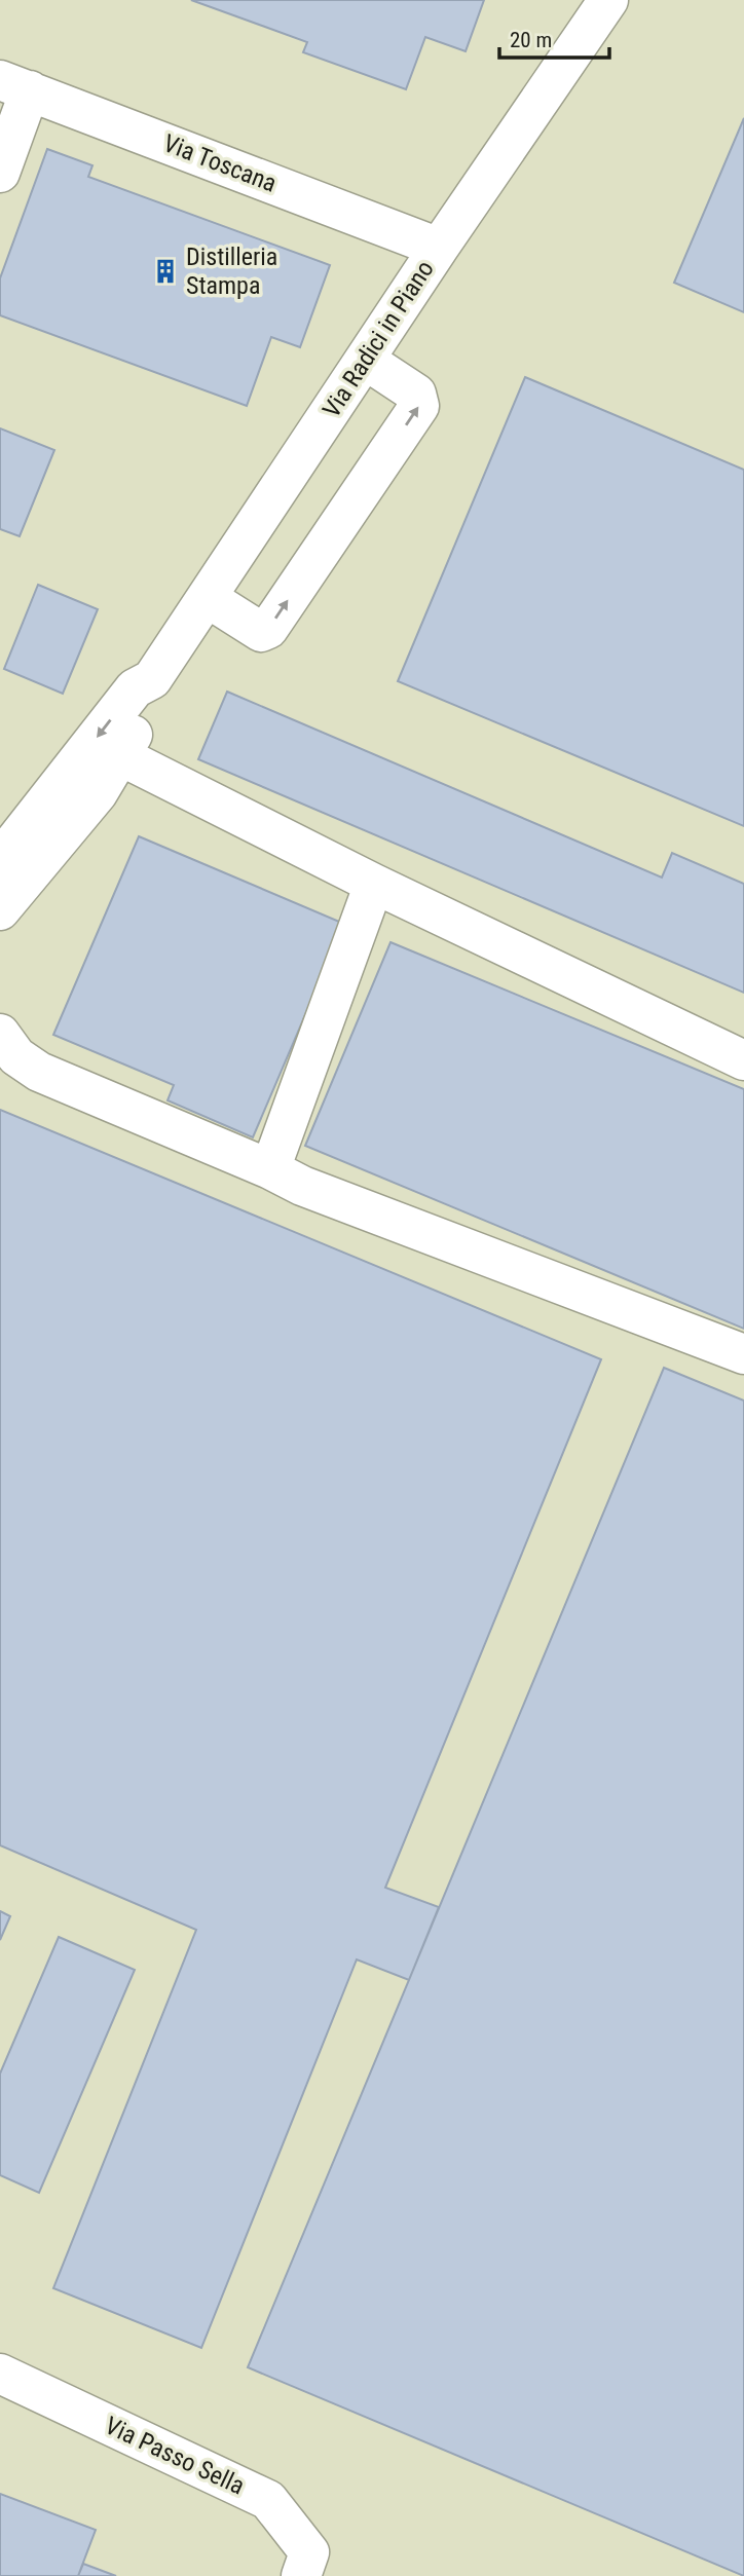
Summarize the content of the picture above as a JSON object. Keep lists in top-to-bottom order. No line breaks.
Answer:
{"streets":{"street":["Via Toscana","Via Radici in Piano","Via Passo Sella"]},"crossings":[["Via Toscana","Via Radici in Piano"]],"places":{"building":["Distilleria Stampa"]},"scale_bar":"20 m"}
